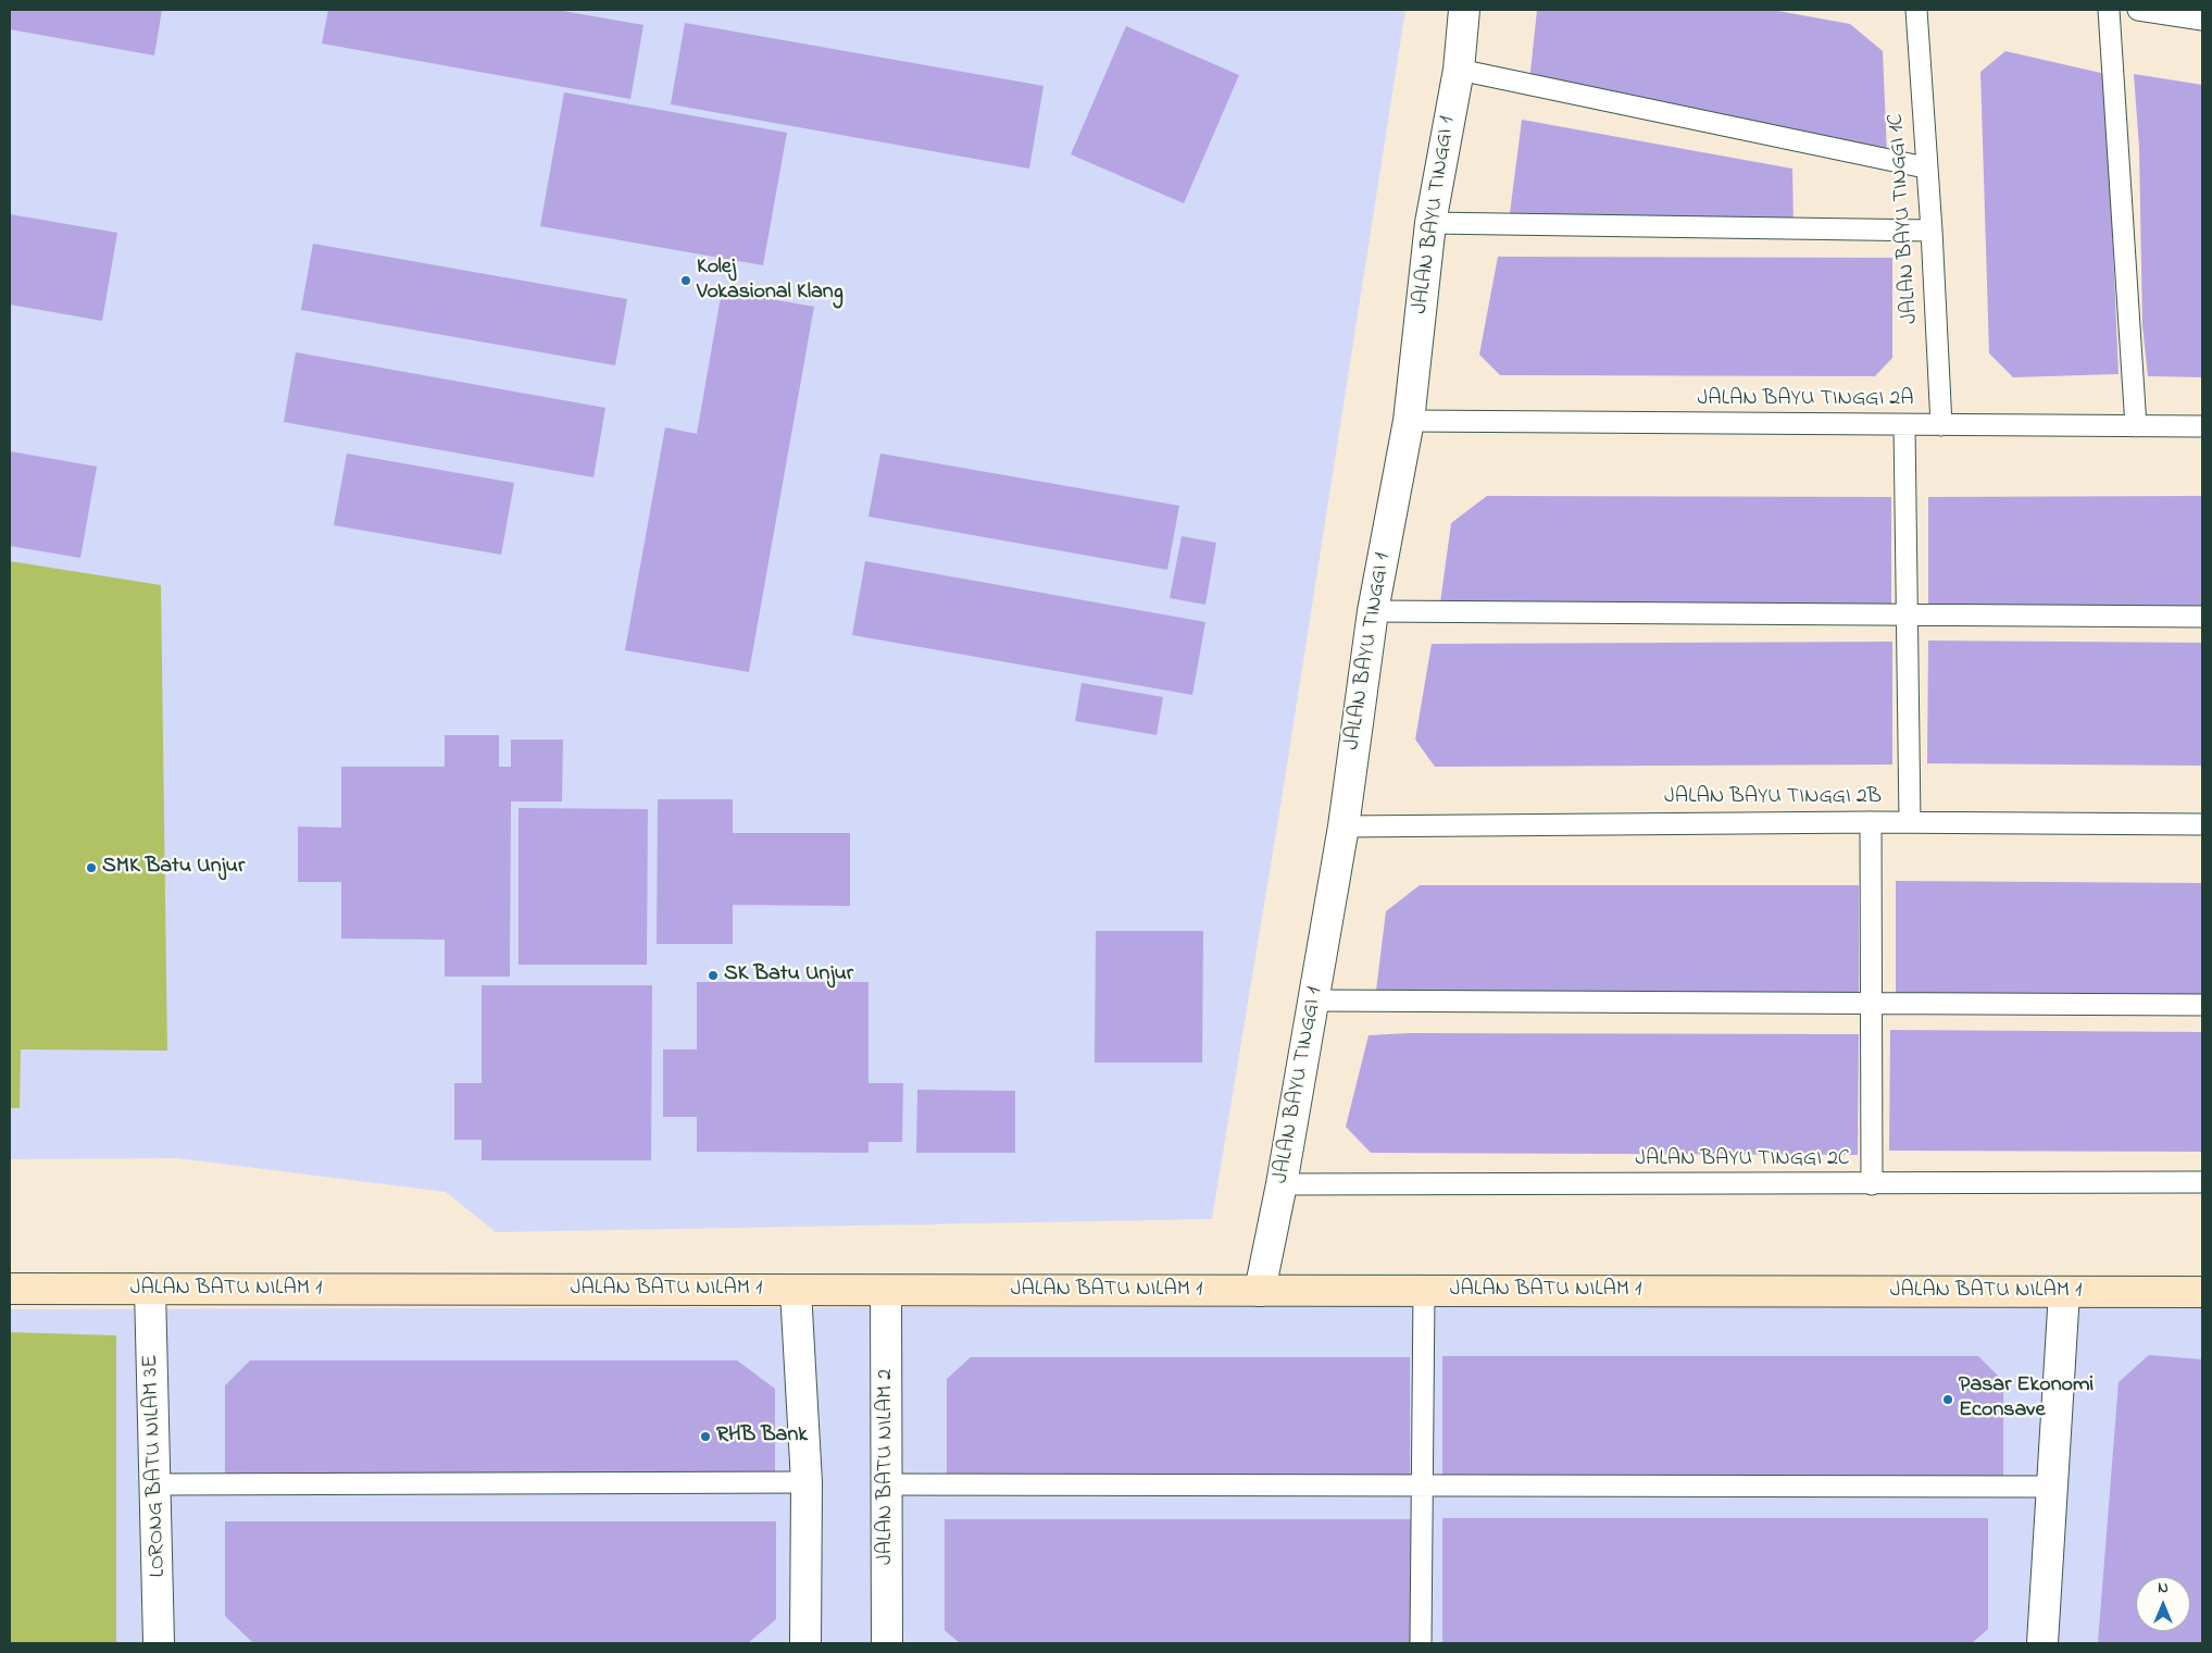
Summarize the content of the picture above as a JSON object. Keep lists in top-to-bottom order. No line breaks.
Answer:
{"streets":{"main road":["JALAN BATU NILAM 1"],"street":["JALAN BAYU TINGGI 1","LORONG BATU NILAM 3E","JALAN BATU NILAM 2"],"lane":["JALAN BAYU TINGGI 1C","JALAN BAYU TINGGI 2A","JALAN BAYU TINGGI 2B","JALAN BAYU TINGGI 2C"]},"crossings":[["JALAN BAYU TINGGI 1","JALAN BAYU TINGGI 2A"],["JALAN BAYU TINGGI 1","JALAN BAYU TINGGI 2B"],["JALAN BAYU TINGGI 1","JALAN BAYU TINGGI 2C"],["JALAN BAYU TINGGI 1","JALAN BATU NILAM 1"],["JALAN BAYU TINGGI 1C","JALAN BAYU TINGGI 2A"],["JALAN BATU NILAM 1","LORONG BATU NILAM 3E"],["JALAN BATU NILAM 1","JALAN BATU NILAM 2"]],"places":["Kolej Vokasional Klang","SMK Batu Unjur","SK Batu Unjur","Pasar Ekonomi Econsave","RHB Bank"],"north":"top"}
